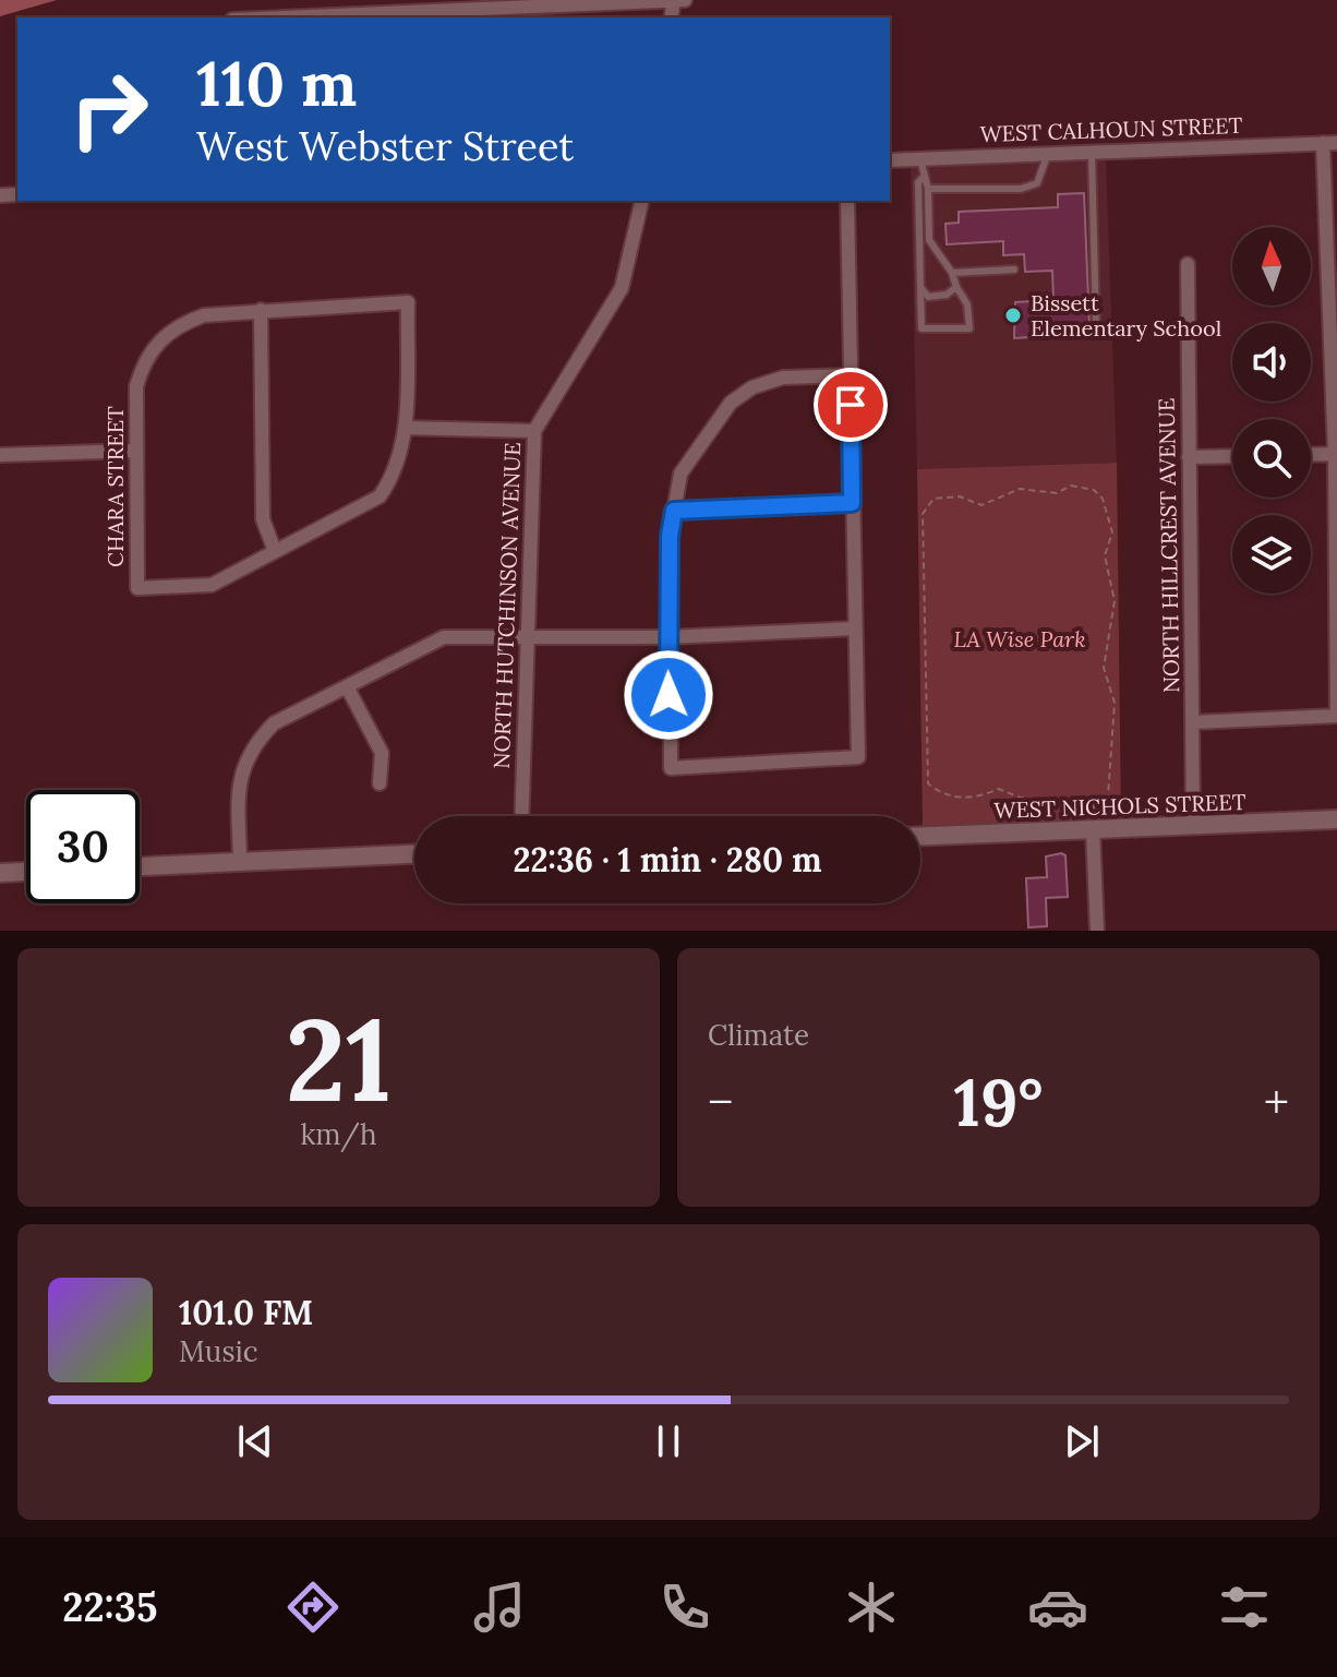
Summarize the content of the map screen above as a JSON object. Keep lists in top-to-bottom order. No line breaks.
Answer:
{"streets":{"street":["WEST CALHOUN STREET","CHARA STREET","NORTH HILLCREST AVENUE","NORTH HUTCHINSON AVENUE","WEST NICHOLS STREET"]},"crossings":[["NORTH HILLCREST AVENUE","WEST NICHOLS STREET"]],"parks":["LA Wise Park"],"places":["Bissett Elementary School"],"north":"top","page":{"turn":["110 m","West Webster Street"],"limit":"30","trip":"22:36 · 1 min · 280 m","tile":[["21","km/h"],"Climate"],"heat":["−","19°","+"],"song":["101.0 FM","Music"],"tabs":"22:35"}}
